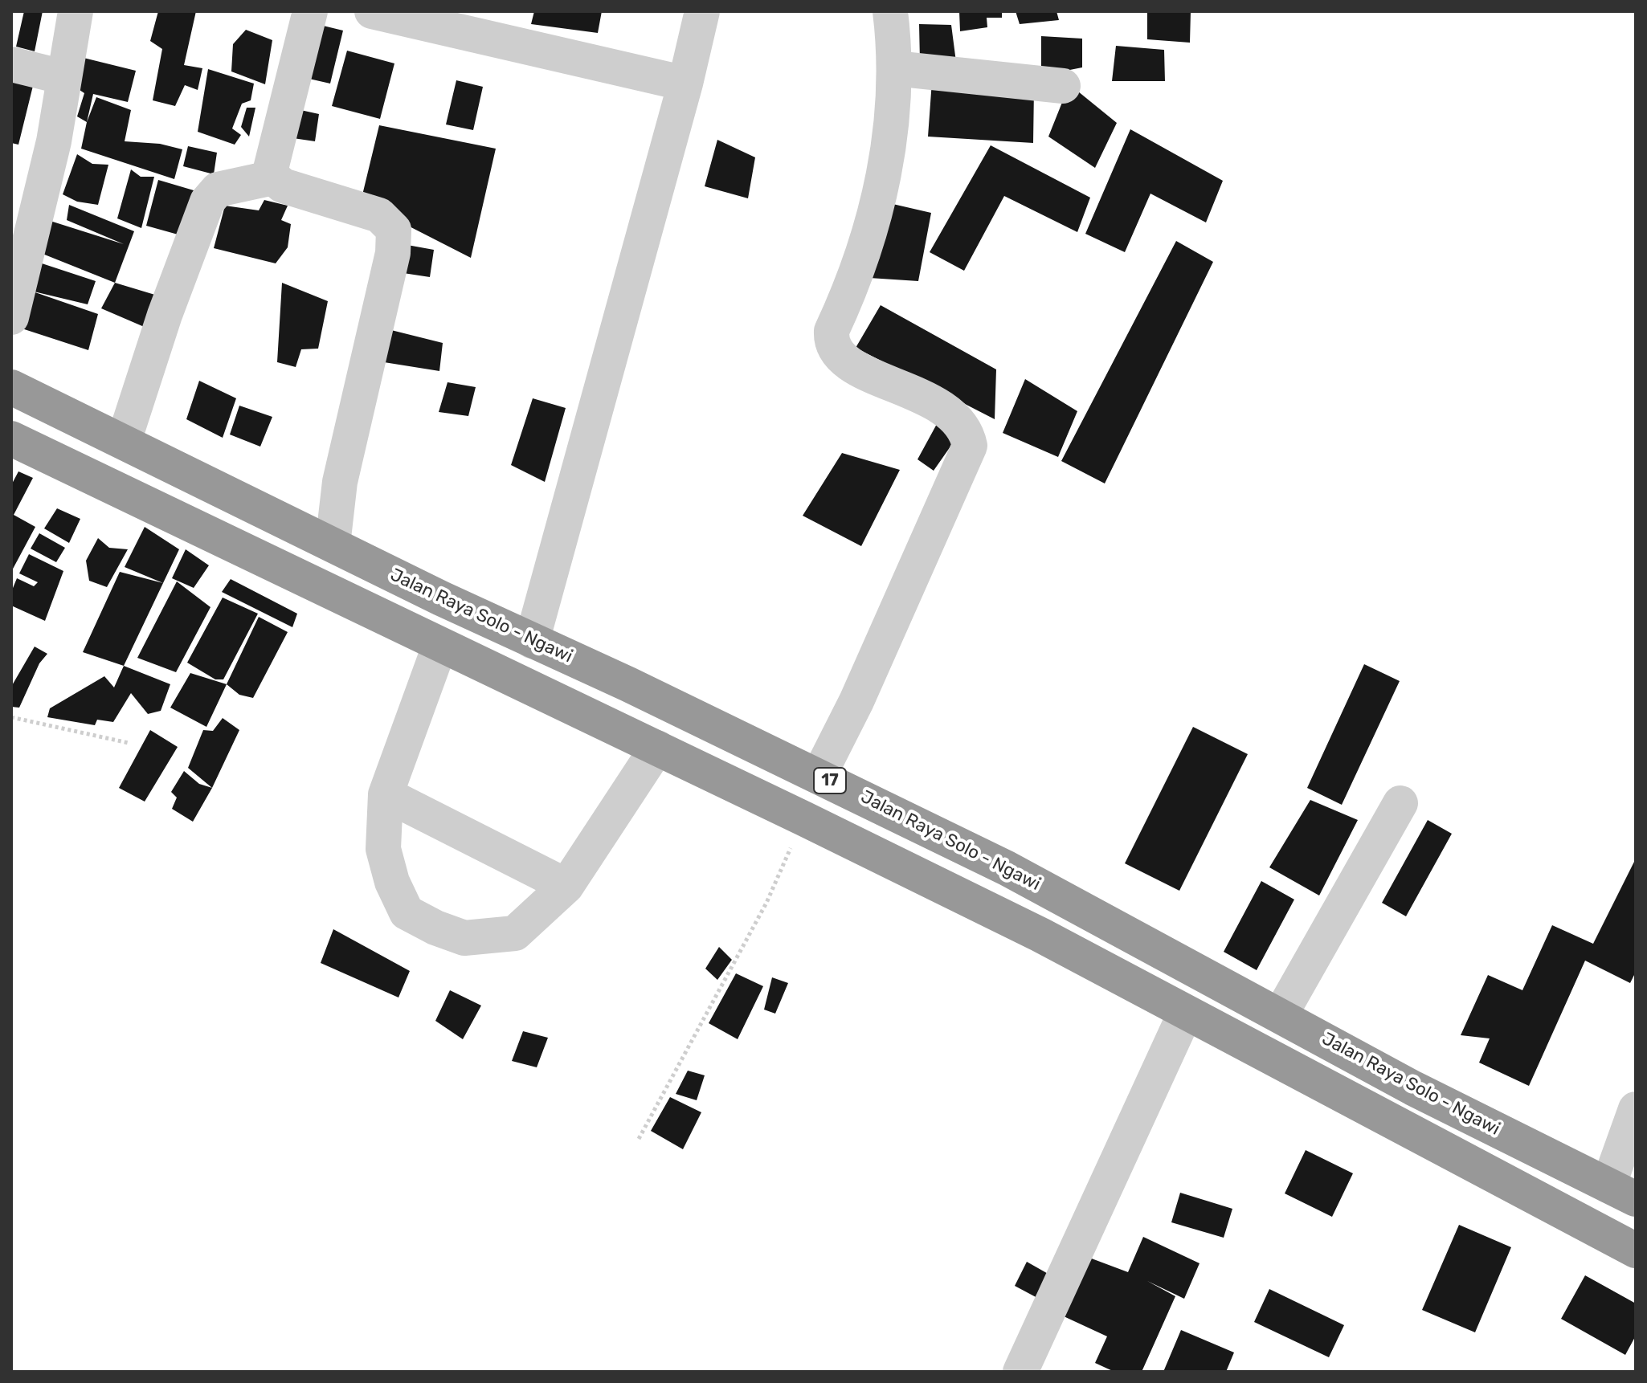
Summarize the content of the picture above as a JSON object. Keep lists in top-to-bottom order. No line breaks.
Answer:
{"streets":{"highway":["Jalan Raya Solo - Ngawi","17"]}}
